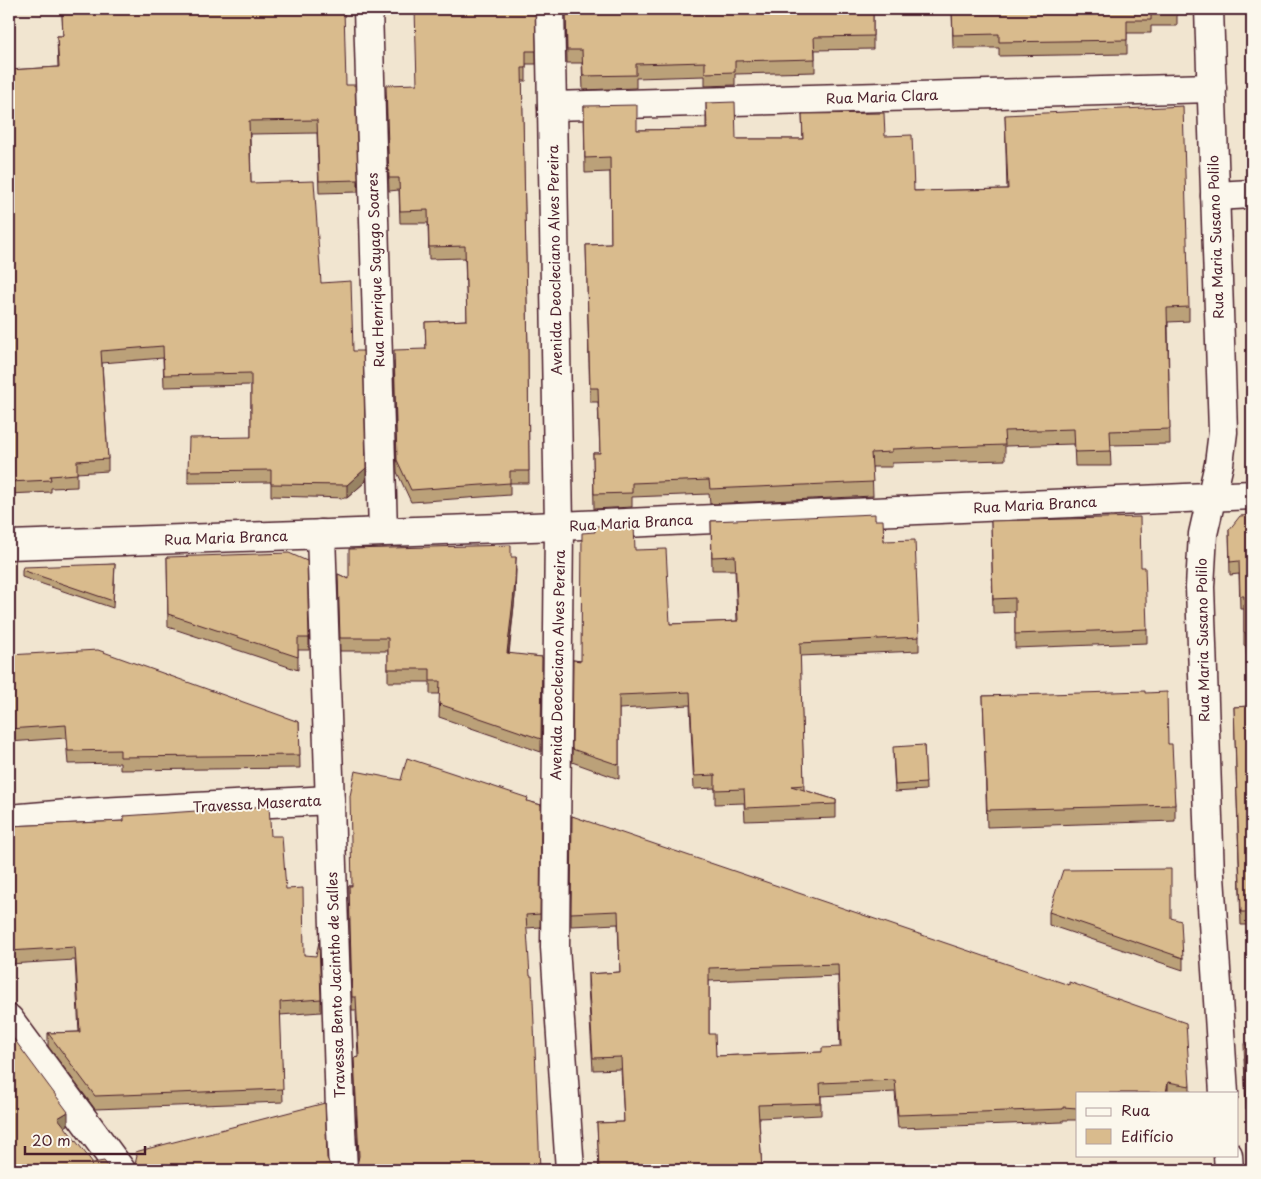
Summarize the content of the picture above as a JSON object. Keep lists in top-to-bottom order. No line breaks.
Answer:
{"streets":{"street":["Rua Maria Clara","Rua Maria Susano Polilo","Avenida Deocleciano Alves Pereira","Rua Henrique Sayago Soares","Rua Maria Branca","Travessa Maserata","Travessa Bento Jacintho de Salles"]},"crossings":[["Rua Maria Clara","Rua Maria Susano Polilo"],["Rua Maria Clara","Avenida Deocleciano Alves Pereira"],["Rua Maria Susano Polilo","Rua Maria Branca"],["Avenida Deocleciano Alves Pereira","Rua Maria Branca"],["Rua Henrique Sayago Soares","Rua Maria Branca"],["Rua Maria Branca","Travessa Maserata"],["Travessa Maserata","Travessa Bento Jacintho de Salles"]],"legend":["Rua","Edifício"],"scale_bar":"20 m"}
